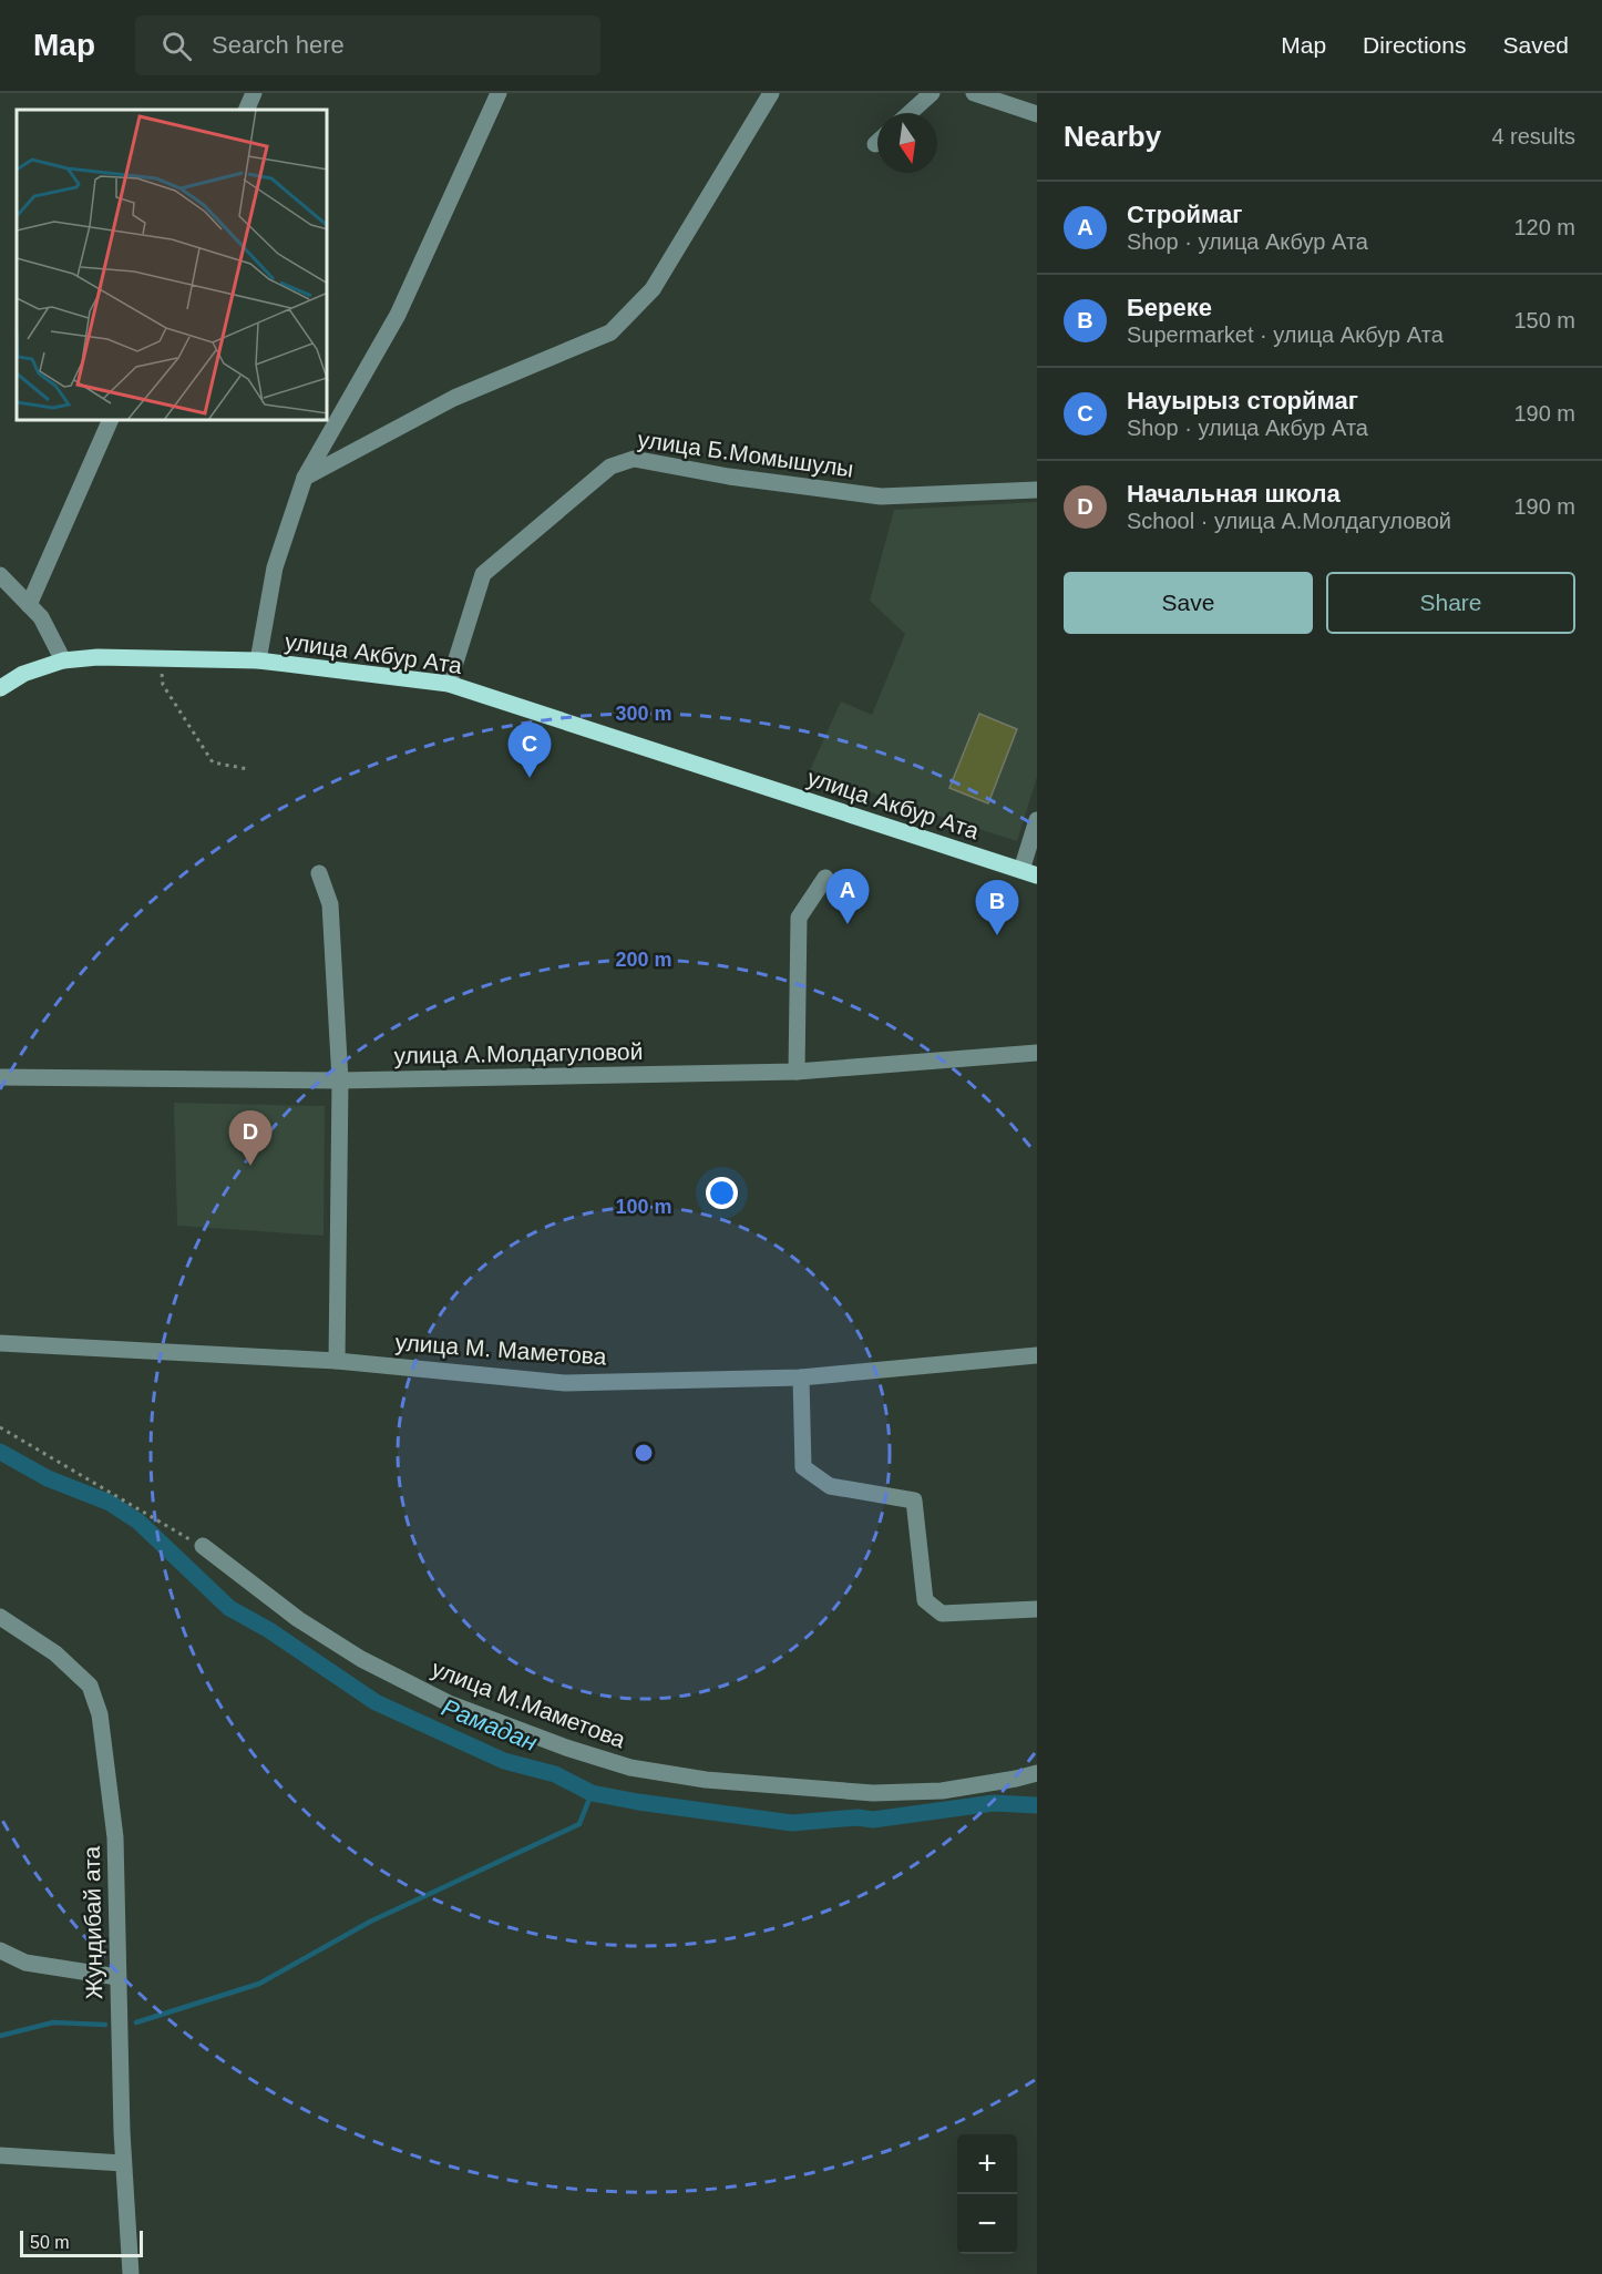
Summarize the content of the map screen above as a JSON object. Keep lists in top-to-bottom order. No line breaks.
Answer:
{"streets":{"main road":["улица Акбур Ата"],"street":["улица Б.Момышулы","улица А.Молдагуловой","улица М. Маметова","улица М.Маметова","Жундибай ата"]},"crossings":[["улица Б.Момышулы","улица Акбур Ата"]],"water":["Рамадан"],"scale_bar":"50 m","north":"bottom","page":{"header":"Map","search":"Search here","nav":["Map","Directions","Saved"],"heading":["Nearby","4 results"],"list":[{"mark":"A","name":"Строймаг","note":"Shop · улица Акбур Ата","value":"120 m"},{"mark":"B","name":"Береке","note":"Supermarket · улица Акбур Ата","value":"150 m"},{"mark":"C","name":"Науырыз сторймаг","note":"Shop · улица Акбур Ата","value":"190 m"},{"mark":"D","name":"Начальная школа","note":"School · улица А.Молдагуловой","value":"190 m"}],"buttons":["Save","Share"],"pins":["C","A","B","D"],"map_buttons":["+","−"],"scale":"50 m"},"rings":["300 m","200 m","100 m"]}
